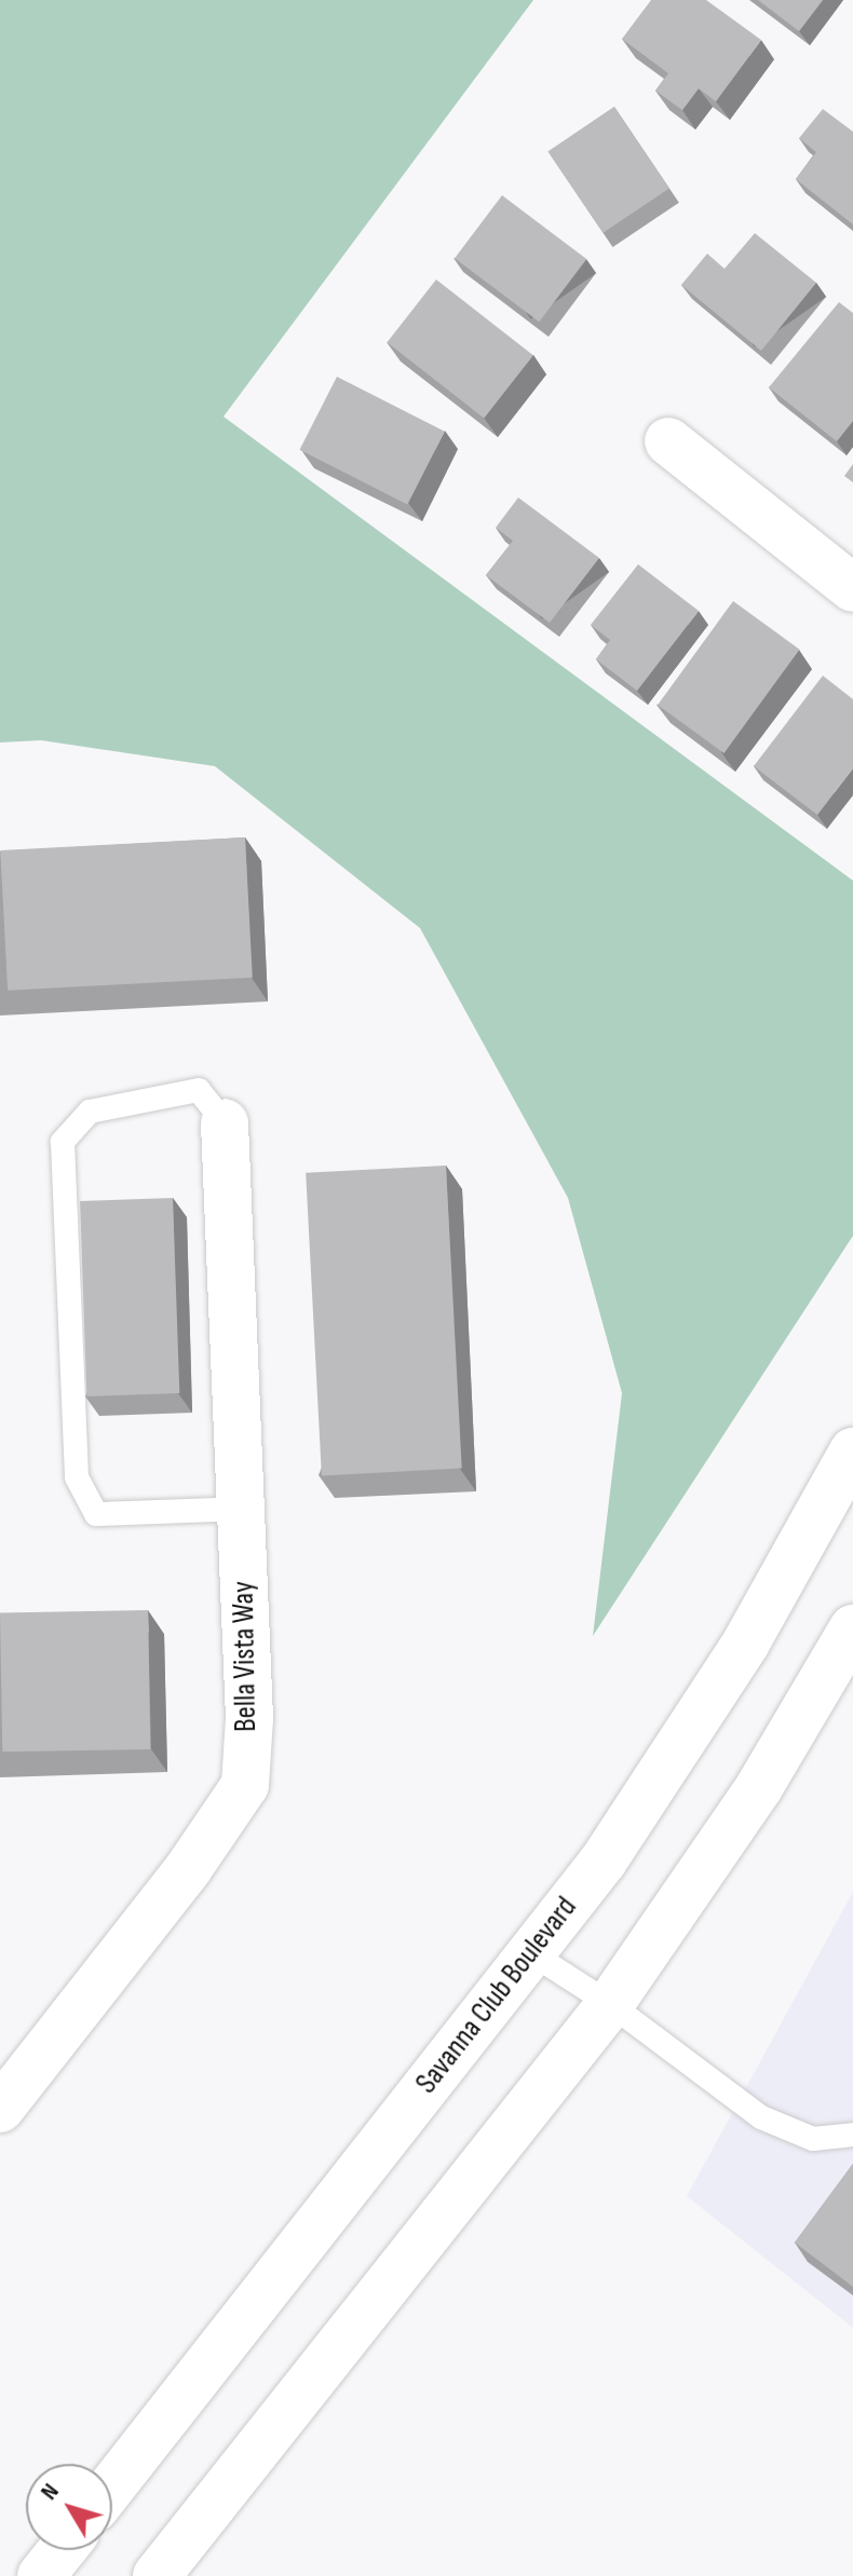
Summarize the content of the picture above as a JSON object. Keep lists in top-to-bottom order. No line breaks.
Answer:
{"streets":{"street":["Bella Vista Way","Savanna Club Boulevard"]},"north":"top left"}
